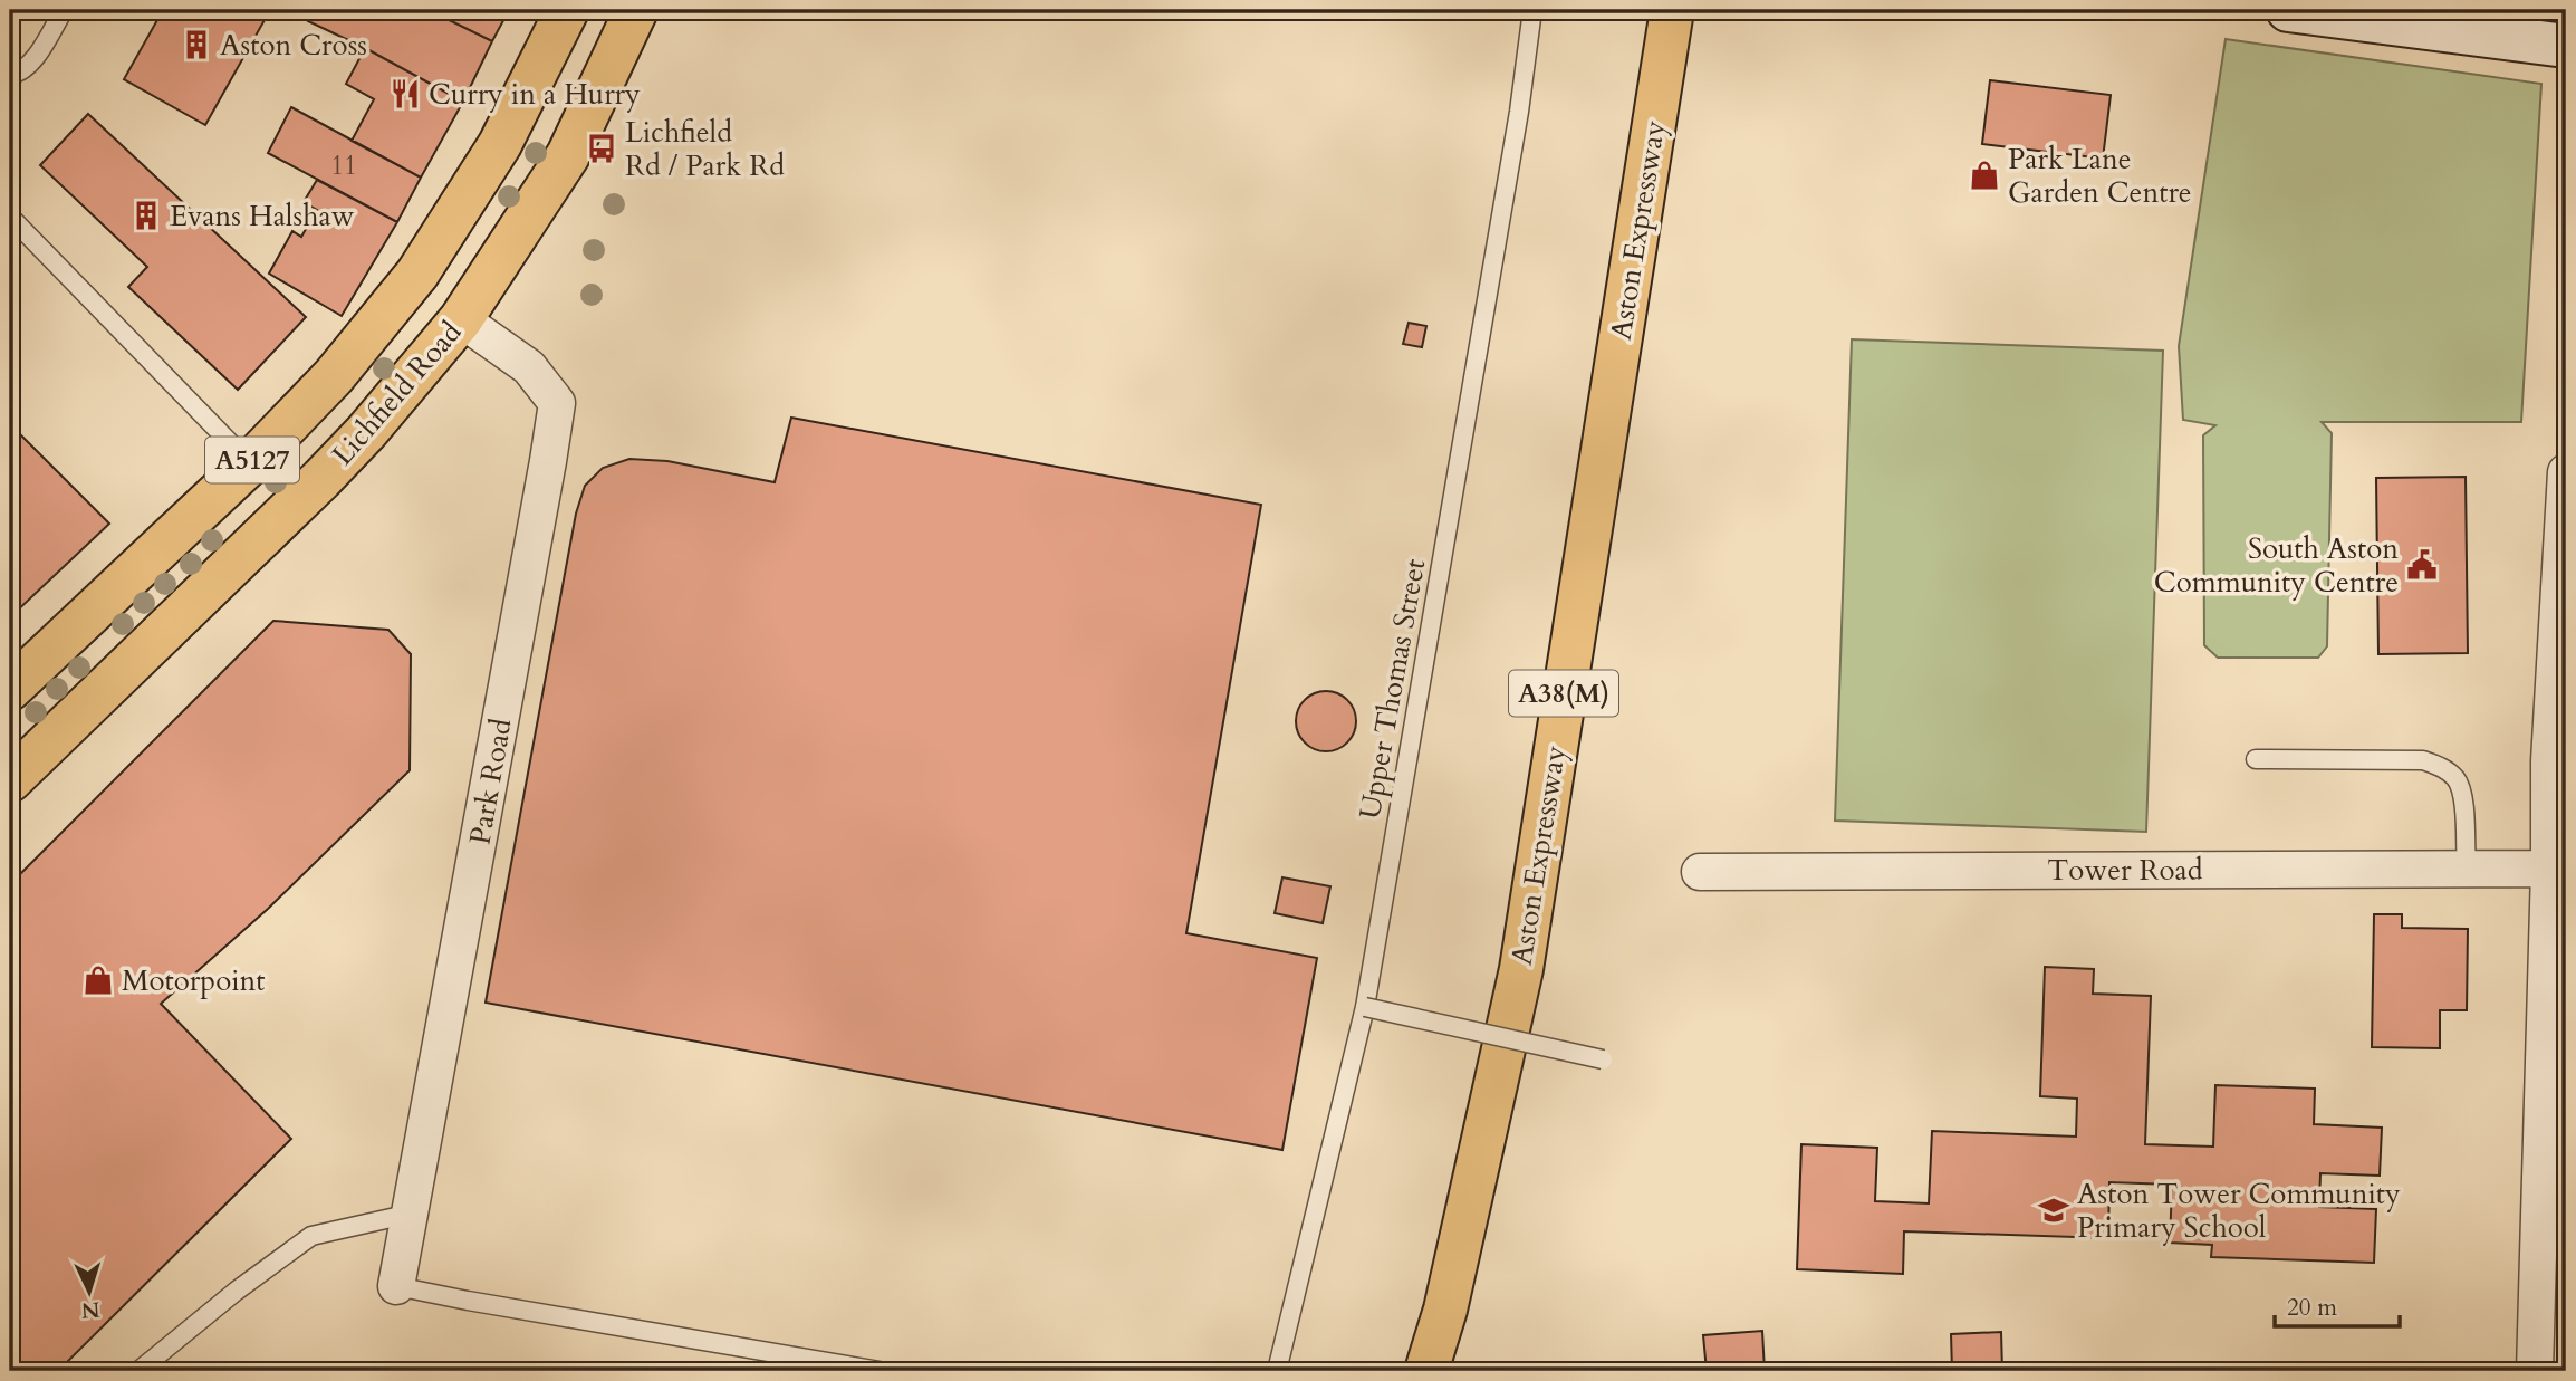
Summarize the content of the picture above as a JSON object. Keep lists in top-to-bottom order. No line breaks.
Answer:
{"streets":{"main road":["Aston Expressway","Lichfield Road","A5127","A38(M)"],"street":["Park Road","Tower Road"],"lane":["Upper Thomas Street"]},"crossings":[["Lichfield Road","Park Road"]],"places":{"building":["Aston Cross","Evans Halshaw"],"restaurant":["Curry in a Hurry"],"bus stop":["Lichfield Rd / Park Rd"],"shop":["Park Lane Garden Centre","Motorpoint"],"public building":["South Aston Community Centre"],"school or university":["Aston Tower Community Primary School"]},"house_numbers":["11"],"scale_bar":"20 m","north":"bottom"}
